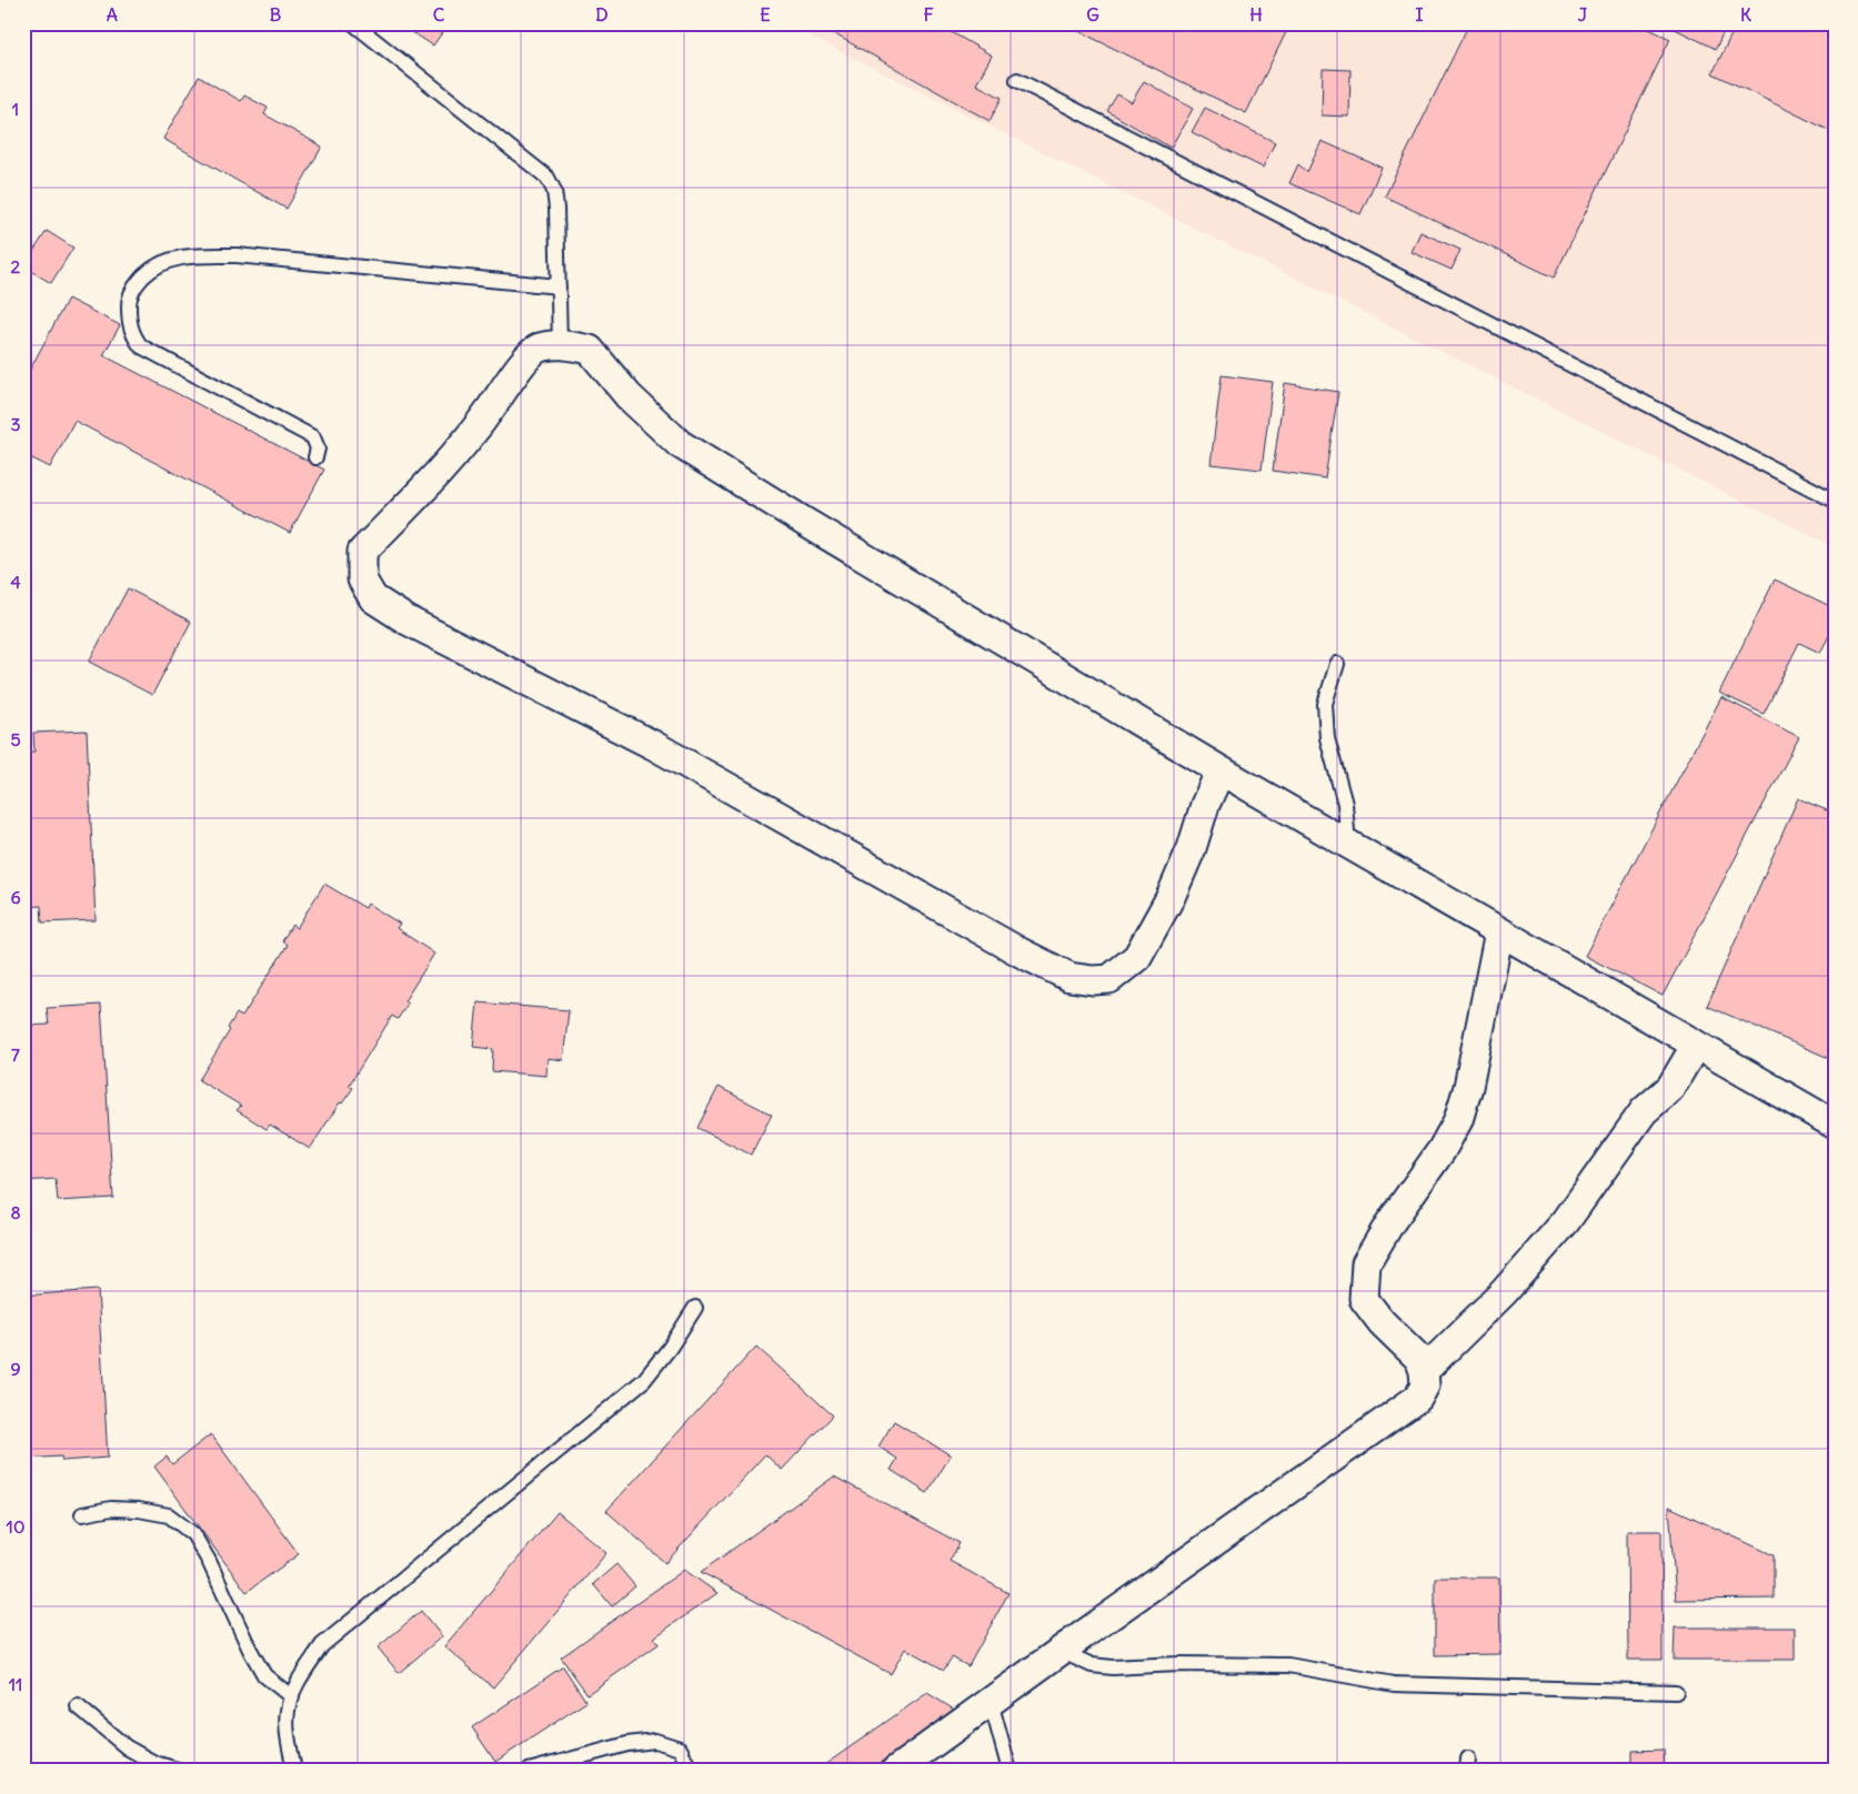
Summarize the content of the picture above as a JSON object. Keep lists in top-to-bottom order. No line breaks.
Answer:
{"grid":{"columns":["A","B","C","D","E","F","G","H","I","J","K"],"rows":["1","2","3","4","5","6","7","8","9","10","11"]}}
